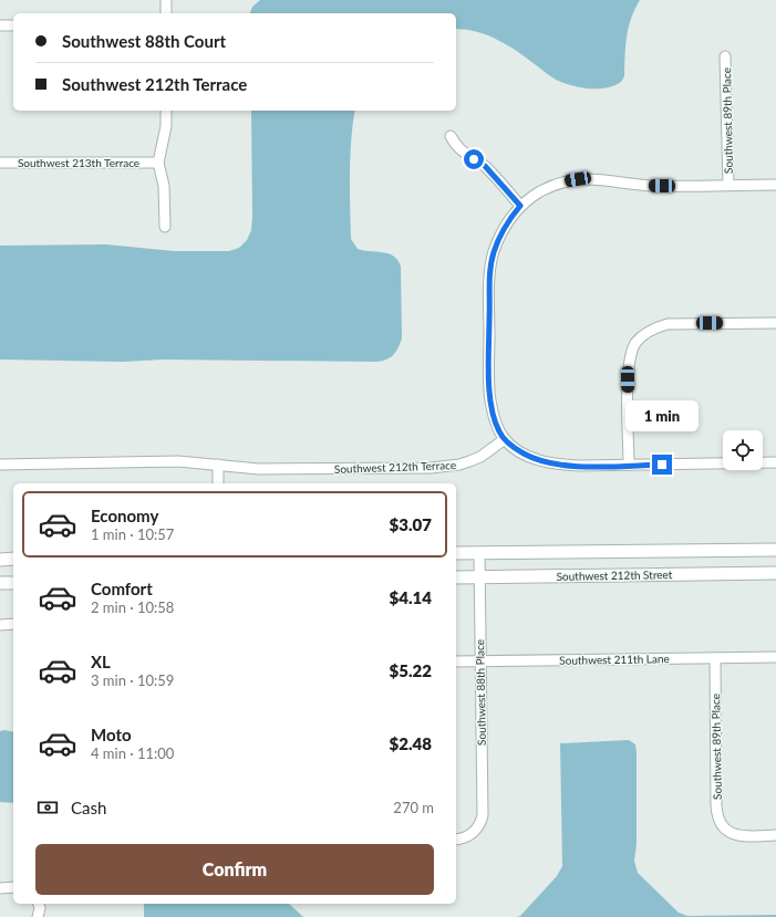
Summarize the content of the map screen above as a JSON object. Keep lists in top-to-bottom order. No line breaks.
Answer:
{"streets":{"street":["Southwest 89th Place","Southwest 213th Terrace","Southwest 212th Terrace","Southwest 212th Street","Southwest 211th Lane","Southwest 88th Place"]},"crossings":[["Southwest 89th Place","Southwest 211th Lane"],["Southwest 212th Street","Southwest 88th Place"],["Southwest 211th Lane","Southwest 88th Place"]],"page":{"banner":["Southwest 88th Court","Southwest 212th Terrace"],"bubble":"1 min","list":[{"name":"Economy","note":"1 min · 10:57","value":"$3.07"},{"name":"Comfort","note":"2 min · 10:58","value":"$4.14"},{"name":"XL","note":"3 min · 10:59","value":"$5.22"},{"name":"Moto","note":"4 min · 11:00","value":"$2.48"}],"pay":["Cash","270 m"],"buttons":"Confirm"}}
